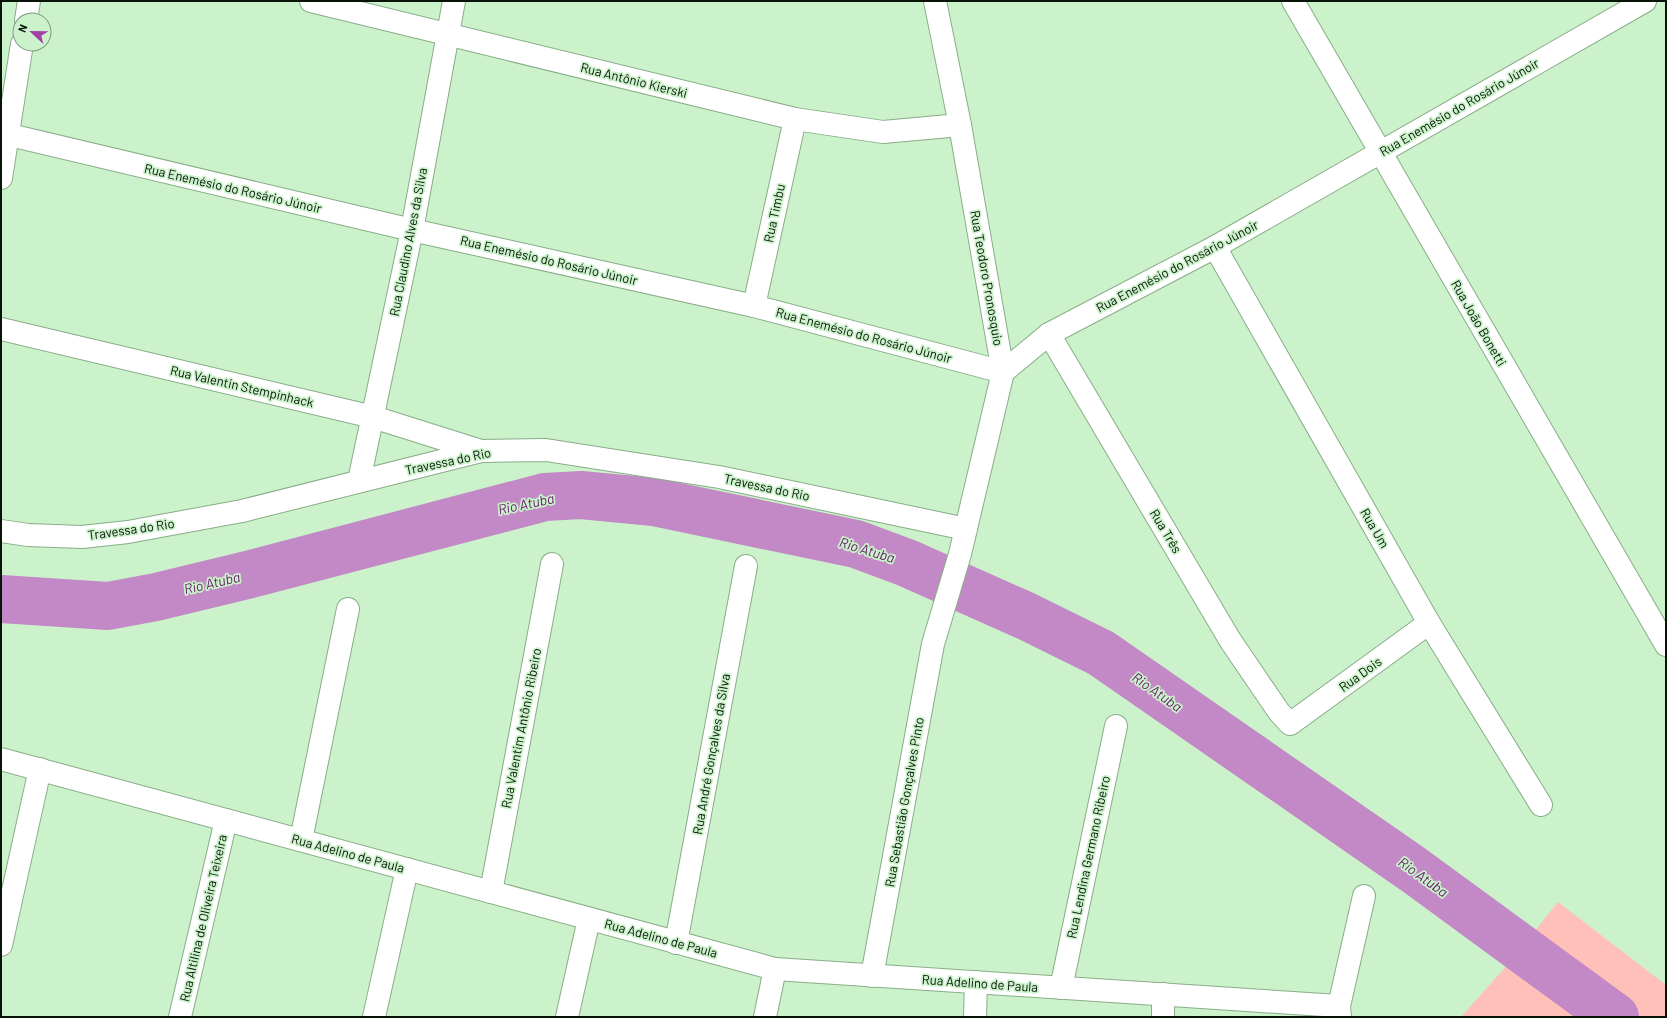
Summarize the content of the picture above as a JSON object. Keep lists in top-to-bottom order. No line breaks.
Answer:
{"streets":{"street":["Rua Antônio Kierski","Rua Enemésio do Rosário Júnoir","Rua Timbu","Rua Claudino Alves da Silva","Rua Teodoro Pronosquio","Rua João Bonetti","Rua Valentin Stempinhack","Travessa do Rio","Rua Um","Rua Três","Rua Dois","Rua Valentim Antônio Ribeiro","Rua André Gonçalves da Silva","Rua Sebastião Gonçalves Pinto","Rua Adelino de Paula","Rua Lendina Germano Ribeiro","Rua Altilina de Oliveira Teixeira"]},"crossings":[["Rua Antônio Kierski","Rua Timbu"],["Rua Antônio Kierski","Rua Claudino Alves da Silva"],["Rua Antônio Kierski","Rua Teodoro Pronosquio"],["Rua Enemésio do Rosário Júnoir","Rua Timbu"],["Rua Enemésio do Rosário Júnoir","Rua Claudino Alves da Silva"],["Rua Enemésio do Rosário Júnoir","Rua Teodoro Pronosquio"],["Rua Enemésio do Rosário Júnoir","Rua João Bonetti"],["Rua Enemésio do Rosário Júnoir","Rua Um"],["Rua Enemésio do Rosário Júnoir","Rua Três"],["Rua Claudino Alves da Silva","Rua Valentin Stempinhack"],["Rua Claudino Alves da Silva","Travessa do Rio"],["Rua Teodoro Pronosquio","Travessa do Rio"],["Rua Teodoro Pronosquio","Rua Sebastião Gonçalves Pinto"],["Rua Valentin Stempinhack","Travessa do Rio"],["Rua Um","Rua Dois"],["Rua Três","Rua Dois"],["Rua Valentim Antônio Ribeiro","Rua Adelino de Paula"],["Rua André Gonçalves da Silva","Rua Adelino de Paula"],["Rua Sebastião Gonçalves Pinto","Rua Adelino de Paula"],["Rua Adelino de Paula","Rua Lendina Germano Ribeiro"],["Rua Adelino de Paula","Rua Altilina de Oliveira Teixeira"]],"water":["Rio Atuba"],"north":"left"}
